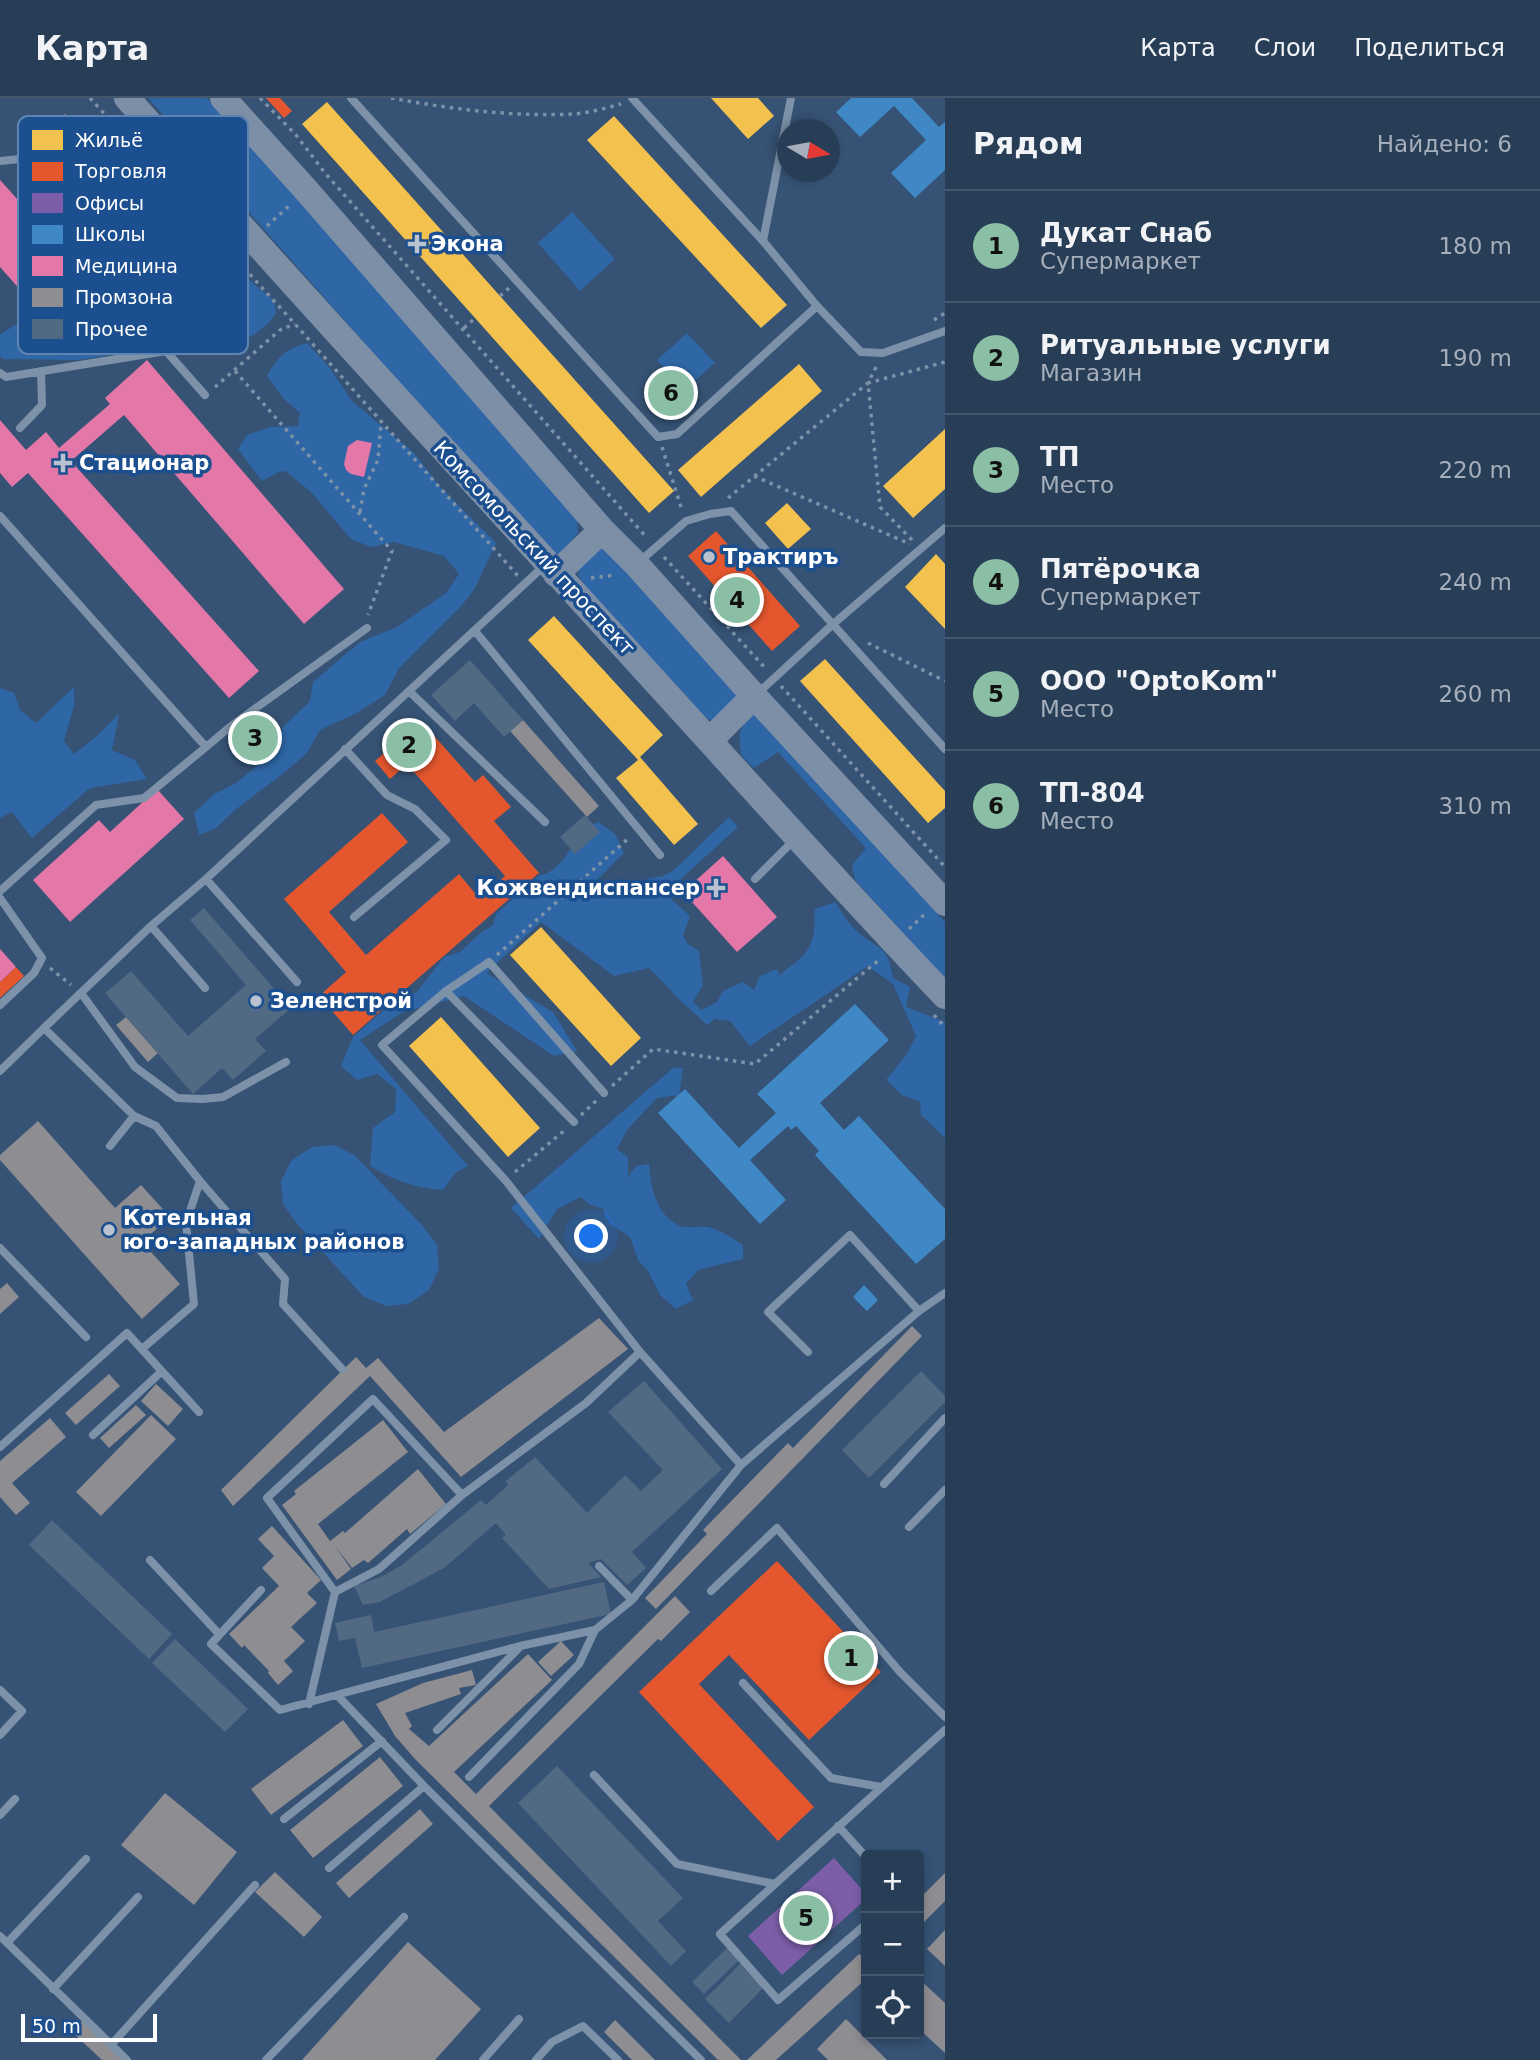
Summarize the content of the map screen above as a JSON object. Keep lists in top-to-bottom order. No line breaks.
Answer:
{"streets":{"main road":["Комсомольский проспект"]},"places":{"health":["Экона","Стационар","Кожвендиспансер"],"other":["Трактиръ","Зеленстрой","Котельная юго-западных районов"]},"legend":["Жильё","Торговля","Офисы","Школы","Медицина","Промзона","Прочее"],"scale_bar":"50 m","north":"right","page":{"header":"Карта","nav":["Карта","Слои","Поделиться"],"heading":["Рядом","Найдено: 6"],"list":[{"mark":"1","name":"Дукат Снаб","note":"Супермаркет","value":"180 m"},{"mark":"2","name":"Ритуальные услуги","note":"Магазин","value":"190 m"},{"mark":"3","name":"ТП","note":"Место","value":"220 m"},{"mark":"4","name":"Пятёрочка","note":"Супермаркет","value":"240 m"},{"mark":"5","name":"OOO \"OptoKom\"","note":"Место","value":"260 m"},{"mark":"6","name":"ТП-804","note":"Место","value":"310 m"}],"pins":["6","4","3","2","1","5"],"map_buttons":["+","−"],"scale":"50 m"}}
